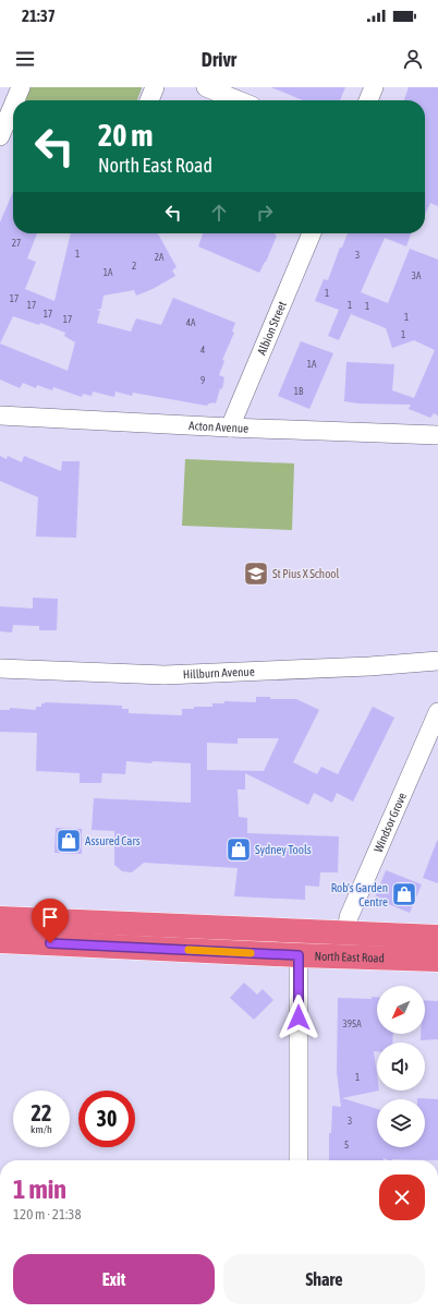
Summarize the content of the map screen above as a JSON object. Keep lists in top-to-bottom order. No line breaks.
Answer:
{"streets":{"highway":["North East Road"],"street":["Albion Street","Acton Avenue","Hillburn Avenue","Windsor Grove"]},"crossings":[["Albion Street","Acton Avenue"],["Windsor Grove","North East Road"]],"places":{"school or university":["St Pius X School"],"shop":["Assured Cars","Sydney Tools","Rob's Garden Centre"]},"house_numbers":["27","1","3","2A","2","1A","3A","1","17","17","1","1","17","1","17","4A","1","4","1A","9","1B","395A","1","3","5"],"north":"bottom left","page":{"status":"21:37","header":"Drivr","turn":["20 m","North East Road"],"speed":"22 km/h","limit":"30","heading":["1 min","120 m · 21:38"],"buttons":["Exit","Share"]}}
